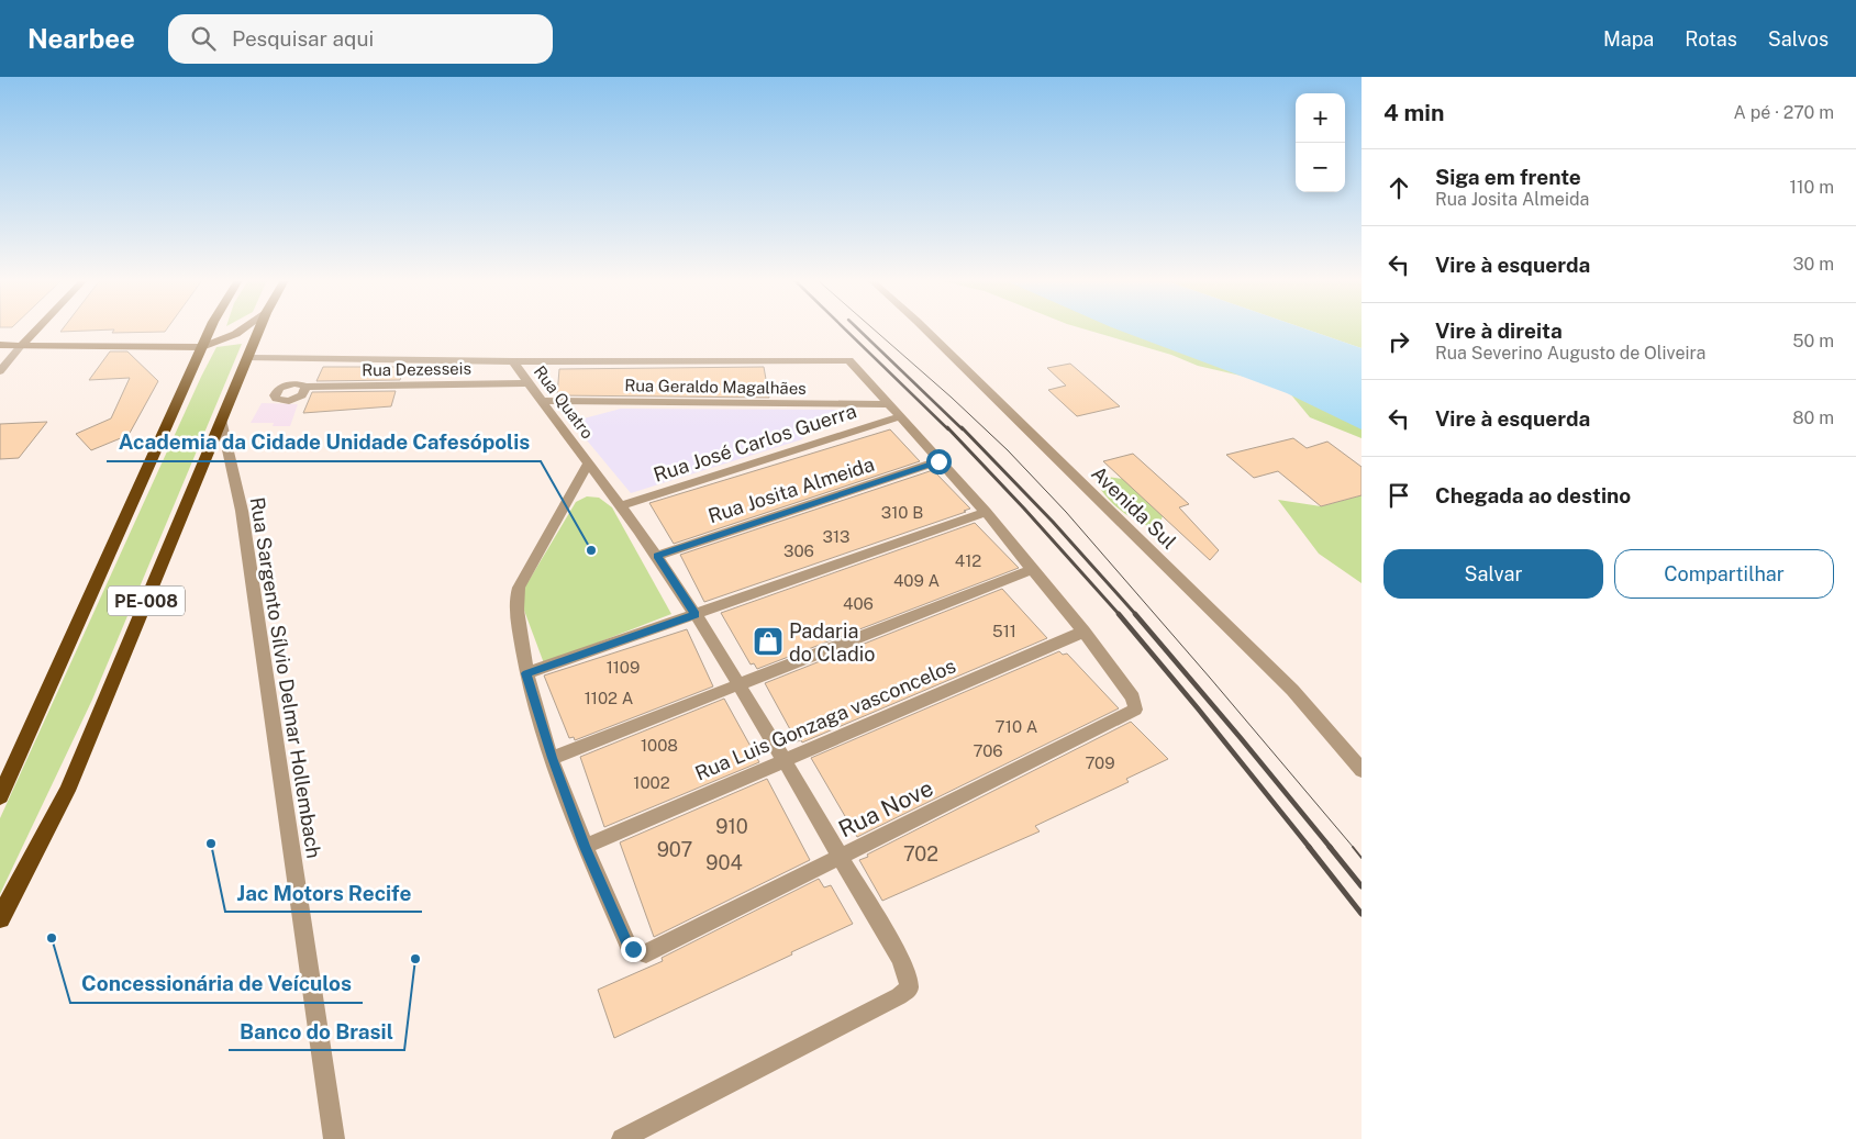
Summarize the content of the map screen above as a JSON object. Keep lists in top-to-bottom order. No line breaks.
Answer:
{"streets":{"highway":["PE-008"],"street":["Rua Dezesseis","Rua Geraldo Magalhães","Rua Quatro","Rua José Carlos Guerra","Rua Josita Almeida","Avenida Sul","Rua Sargento Sílvio Delmar Hollembach","Rua Luis Gonzaga vasconcelos","Rua Nove"]},"crossings":[["Rua Dezesseis","Rua Quatro"],["Rua Geraldo Magalhães","Rua Quatro"],["Rua Quatro","Rua José Carlos Guerra"],["Rua Quatro","Rua Josita Almeida"],["Rua Quatro","Rua Luis Gonzaga vasconcelos"],["Rua Quatro","Rua Nove"],["PE-008","Rua Sargento Sílvio Delmar Hollembach"],["Rua Luis Gonzaga vasconcelos","Rua Nove"]],"places":{"other":["Academia da Cidade Unidade Cafesópolis","Jac Motors Recife","Concessionária de Veículos","Banco do Brasil"],"shop":["Padaria do Cladio"]},"house_numbers":["310 B","313","306","412","409 A","406","511","1109","1102 A","710 A","1008","706","709","1002","910","907","702","904"],"page":{"header":"Nearbee","search":"Pesquisar aqui","nav":["Mapa","Rotas","Salvos"],"heading":["4 min","A pé · 270 m"],"map_buttons":["+","−"],"list":[["Siga em frente","Rua Josita Almeida","110 m"],["Vire à esquerda","30 m"],["Vire à direita","Rua Severino Augusto de Oliveira","50 m"],["Vire à esquerda","80 m"],"Chegada ao destino"],"buttons":["Salvar","Compartilhar"]}}
